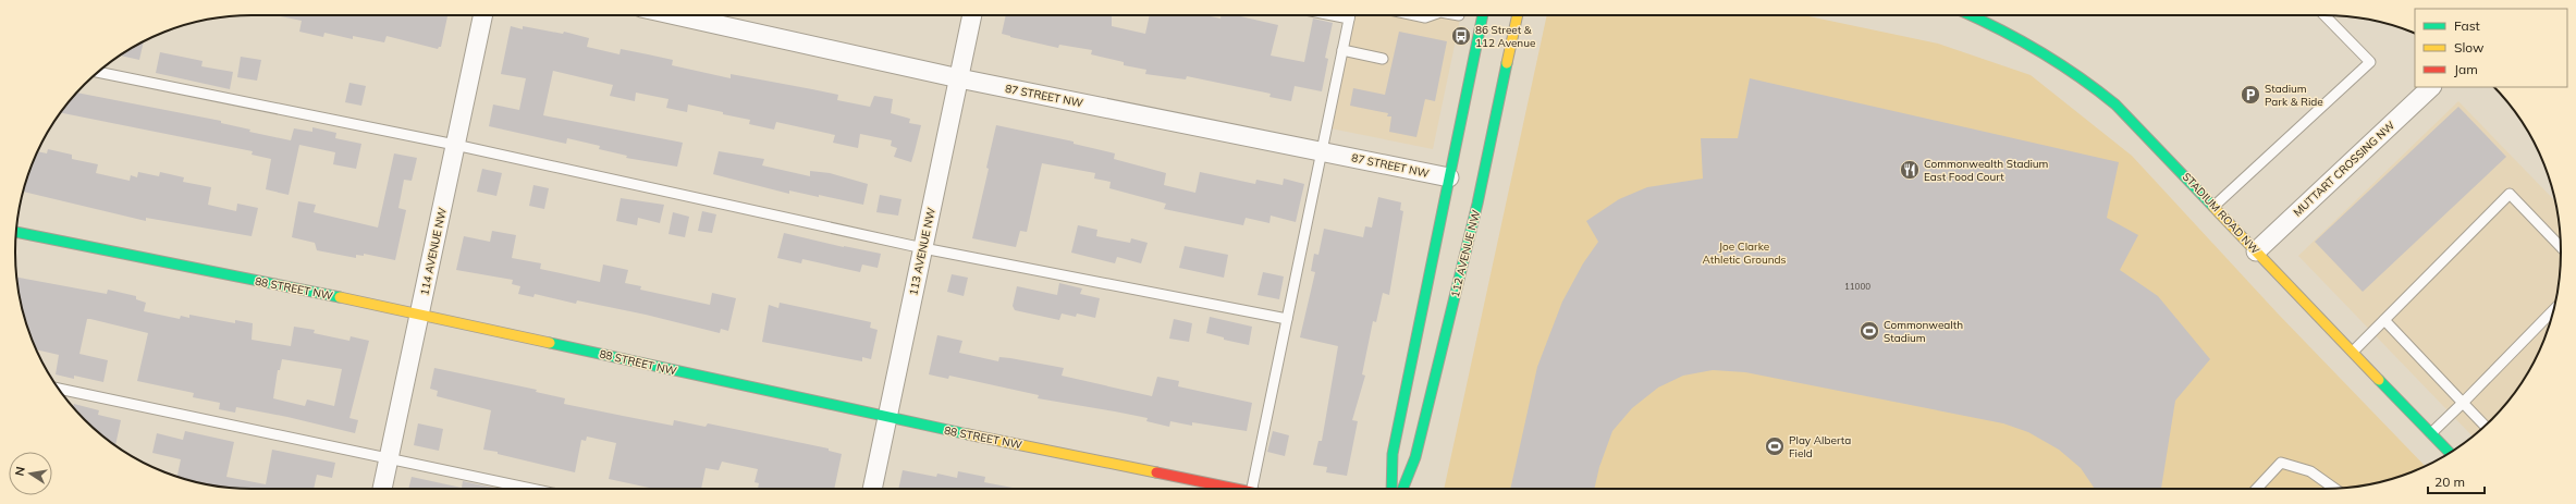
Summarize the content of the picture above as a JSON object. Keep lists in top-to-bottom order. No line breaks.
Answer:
{"streets":{"main road":["STADIUM ROAD NW","112 AVENUE NW","88 STREET NW"],"street":["87 STREET NW","MUTTART CROSSING NW","114 AVENUE NW","113 AVENUE NW"]},"crossings":[["87 STREET NW","113 AVENUE NW"],["MUTTART CROSSING NW","STADIUM ROAD NW"],["114 AVENUE NW","88 STREET NW"],["113 AVENUE NW","88 STREET NW"]],"parks":["Joe Clarke Athletic Grounds"],"places":{"bus stop":["86 Street & 112 Avenue"],"parking":["Stadium Park & Ride"],"restaurant":["Commonwealth Stadium East Food Court"],"sports":["Commonwealth Stadium","Play Alberta Field"]},"house_numbers":["11000"],"legend":["Fast","Slow","Jam"],"scale_bar":"20 m","north":"left"}
